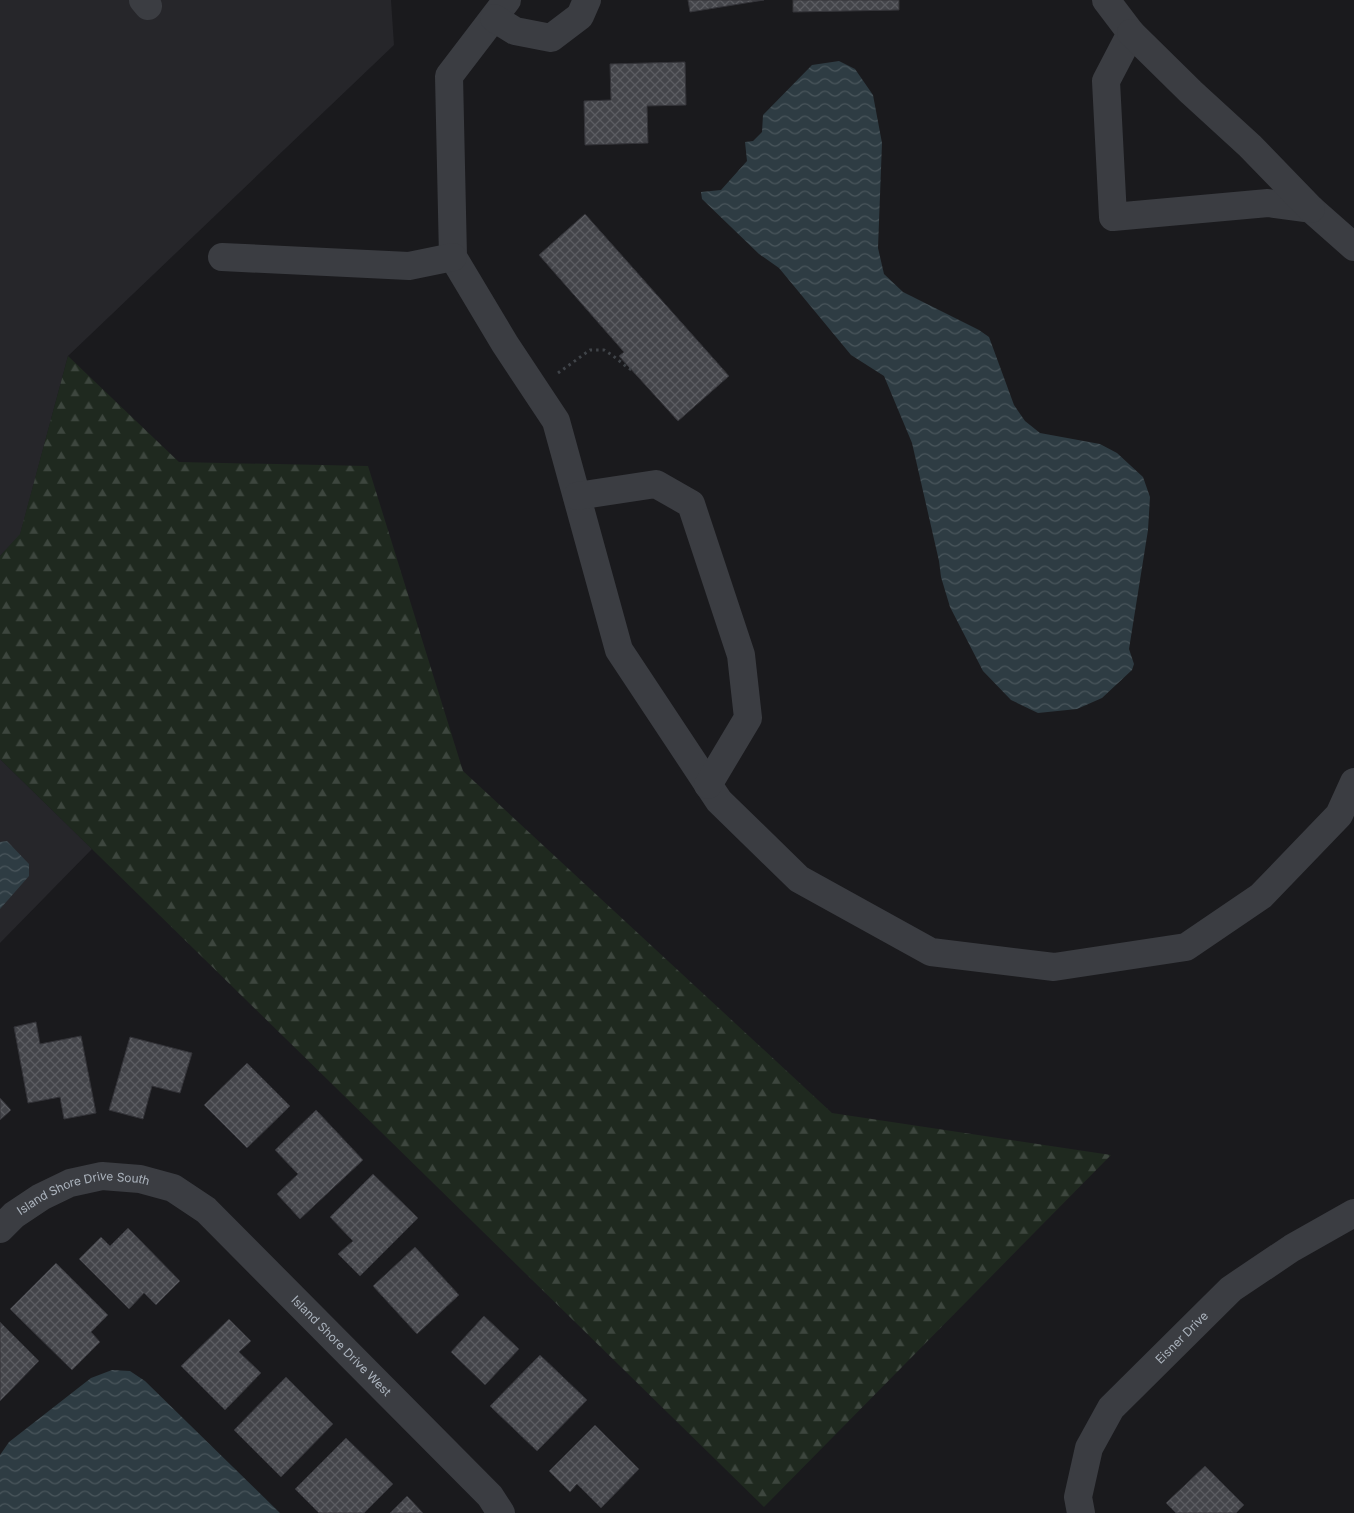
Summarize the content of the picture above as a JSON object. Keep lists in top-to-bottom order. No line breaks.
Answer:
{"streets":{"street":["Island Shore Drive South","Eisner Drive","Island Shore Drive West"]},"crossings":[["Island Shore Drive South","Island Shore Drive West"]]}
